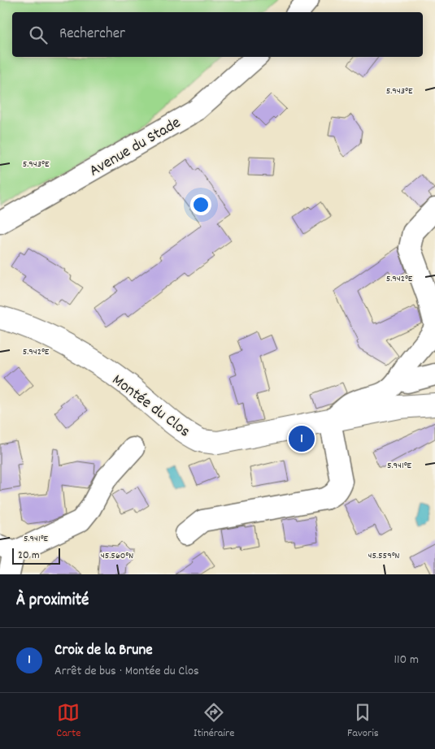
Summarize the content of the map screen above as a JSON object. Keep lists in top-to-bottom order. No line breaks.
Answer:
{"streets":{"main road":["Montée du Clos"],"street":["Avenue du Stade"]},"scale_bar":"20 m","page":{"search":"Rechercher","pins":"1","scale":"20 m","heading":"À proximité","list":[{"mark":"1","name":"Croix de la Brune","note":"Arrêt de bus · Montée du Clos","value":"110 m"}],"nav":["Carte","Itinéraire","Favoris"]},"coordinates":["5.943°E","5.942°E","5.941°E","45.560°N","45.559°N"]}
